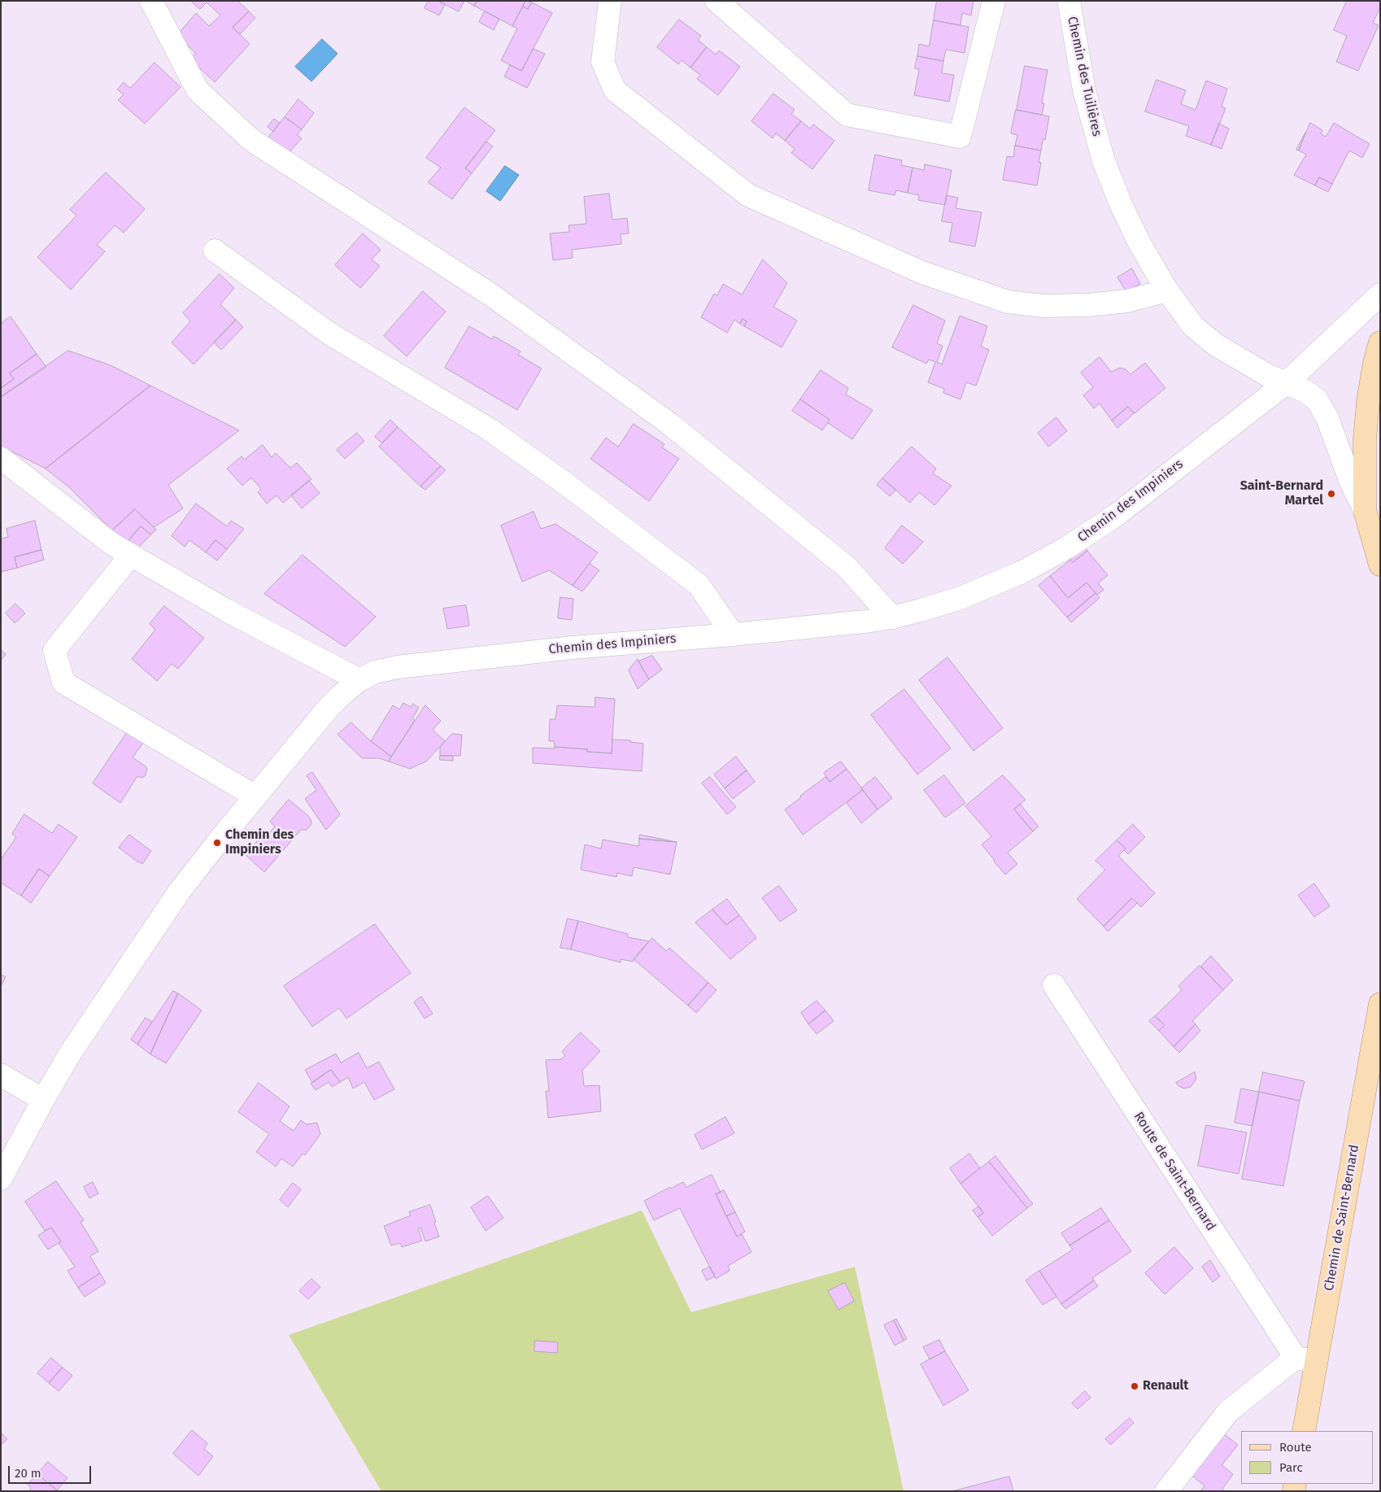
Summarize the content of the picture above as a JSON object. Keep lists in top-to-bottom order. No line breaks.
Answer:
{"streets":{"main road":["Chemin de Saint-Bernard"],"street":["Chemin des Tuilières","Chemin des Impiniers","Route de Saint-Bernard"]},"crossings":[["Chemin des Tuilières","Chemin des Impiniers"],["Route de Saint-Bernard","Chemin de Saint-Bernard"]],"places":["Saint-Bernard Martel","Chemin des Impiniers","Renault"],"legend":["Route","Parc"],"scale_bar":"20 m"}
